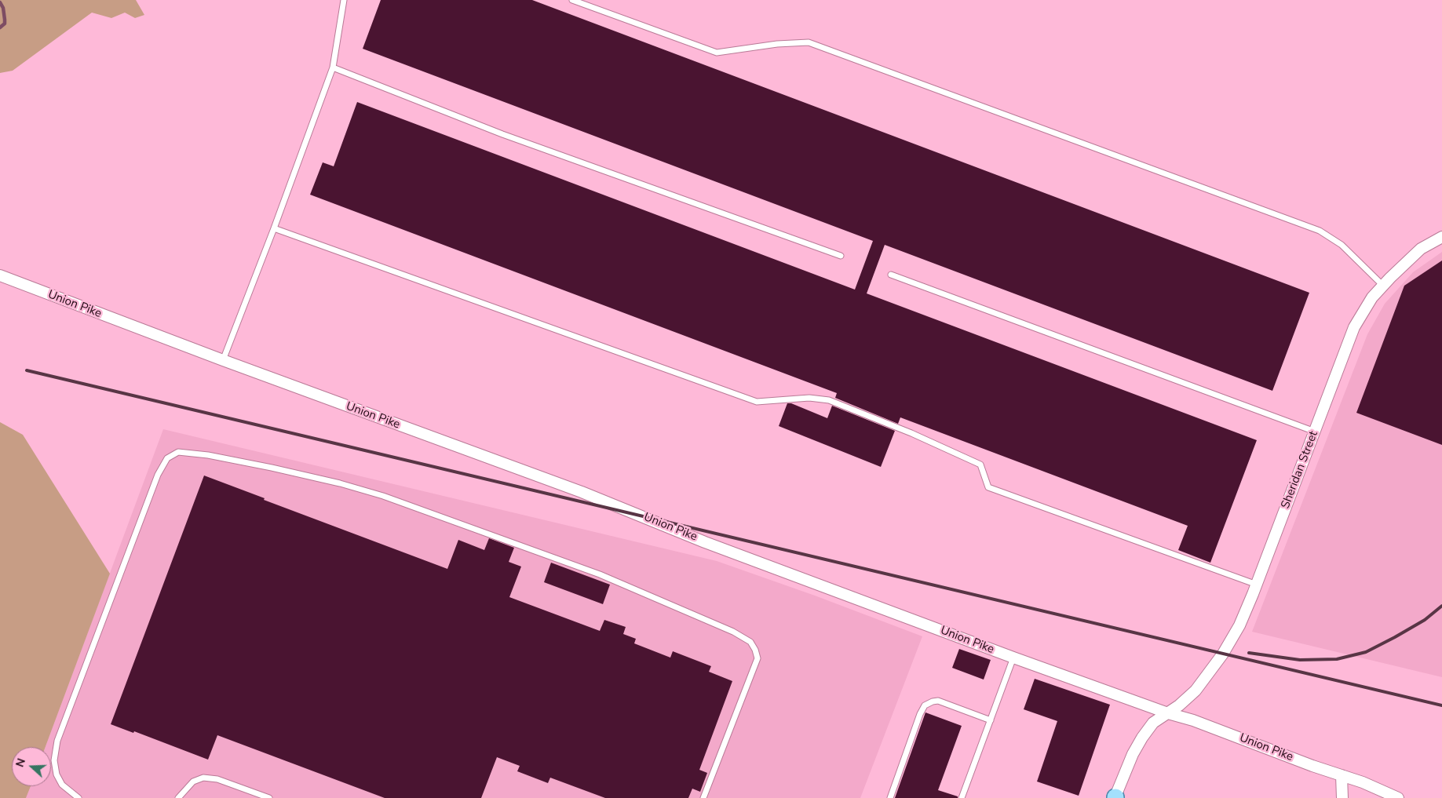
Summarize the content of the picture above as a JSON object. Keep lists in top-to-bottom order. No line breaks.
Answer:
{"streets":{"street":["Union Pike","Sheridan Street"]},"crossings":[["Union Pike","Sheridan Street"]],"north":"left"}
